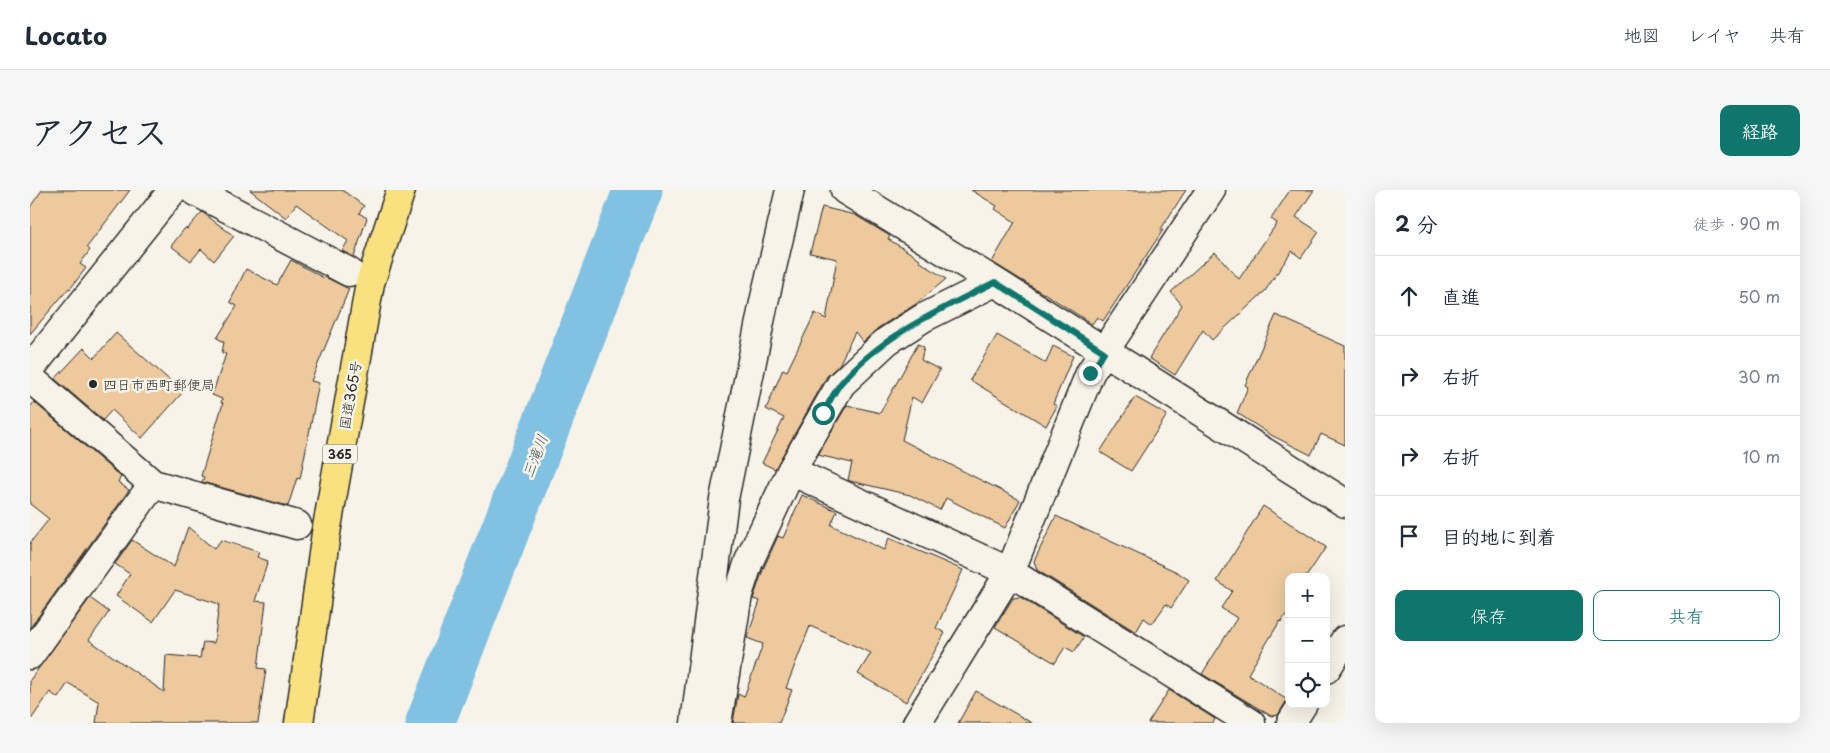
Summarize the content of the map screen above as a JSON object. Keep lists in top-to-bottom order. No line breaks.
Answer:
{"streets":{"highway":["国道365号","365"]},"water":["三滝川"],"places":["四日市西町郵便局"],"page":{"header":"Locato","nav":["地図","レイヤ","共有"],"title":"アクセス","buttons":["経路",["保存","共有"]],"heading":["2 分","徒歩 · 90 m"],"list":[["直進","50 m"],["右折","30 m"],["右折","10 m"],"目的地に到着"],"map_buttons":["+","−"]}}
